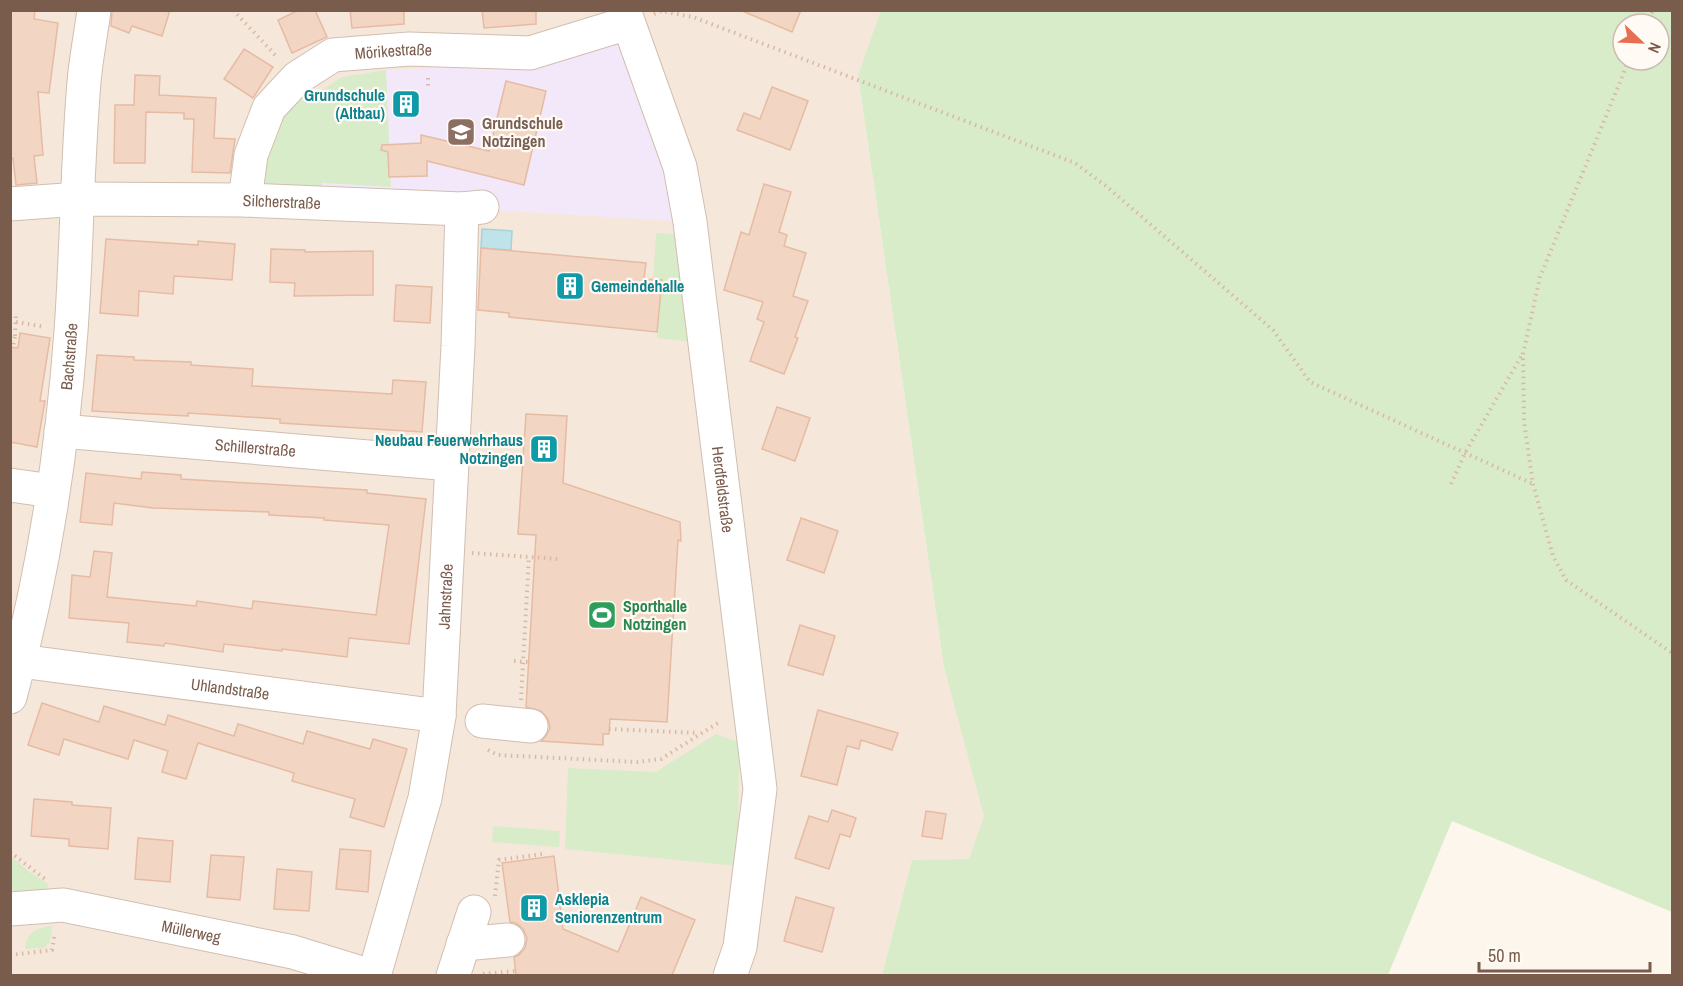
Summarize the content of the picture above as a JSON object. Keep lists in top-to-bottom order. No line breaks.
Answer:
{"streets":{"street":["Mörikestraße","Silcherstraße","Bachstraße","Schillerstraße","Herdfeldstraße","Jahnstraße","Uhlandstraße","Müllerweg"]},"crossings":[["Mörikestraße","Silcherstraße"],["Mörikestraße","Herdfeldstraße"],["Silcherstraße","Bachstraße"],["Silcherstraße","Jahnstraße"],["Bachstraße","Schillerstraße"],["Bachstraße","Uhlandstraße"],["Schillerstraße","Jahnstraße"],["Jahnstraße","Uhlandstraße"],["Jahnstraße","Müllerweg"]],"places":{"building":["Grundschule (Altbau)","Gemeindehalle","Neubau Feuerwehrhaus Notzingen","Asklepia Seniorenzentrum"],"school or university":["Grundschule Notzingen"],"sports":["Sporthalle Notzingen"]},"scale_bar":"50 m","north":"bottom right"}
